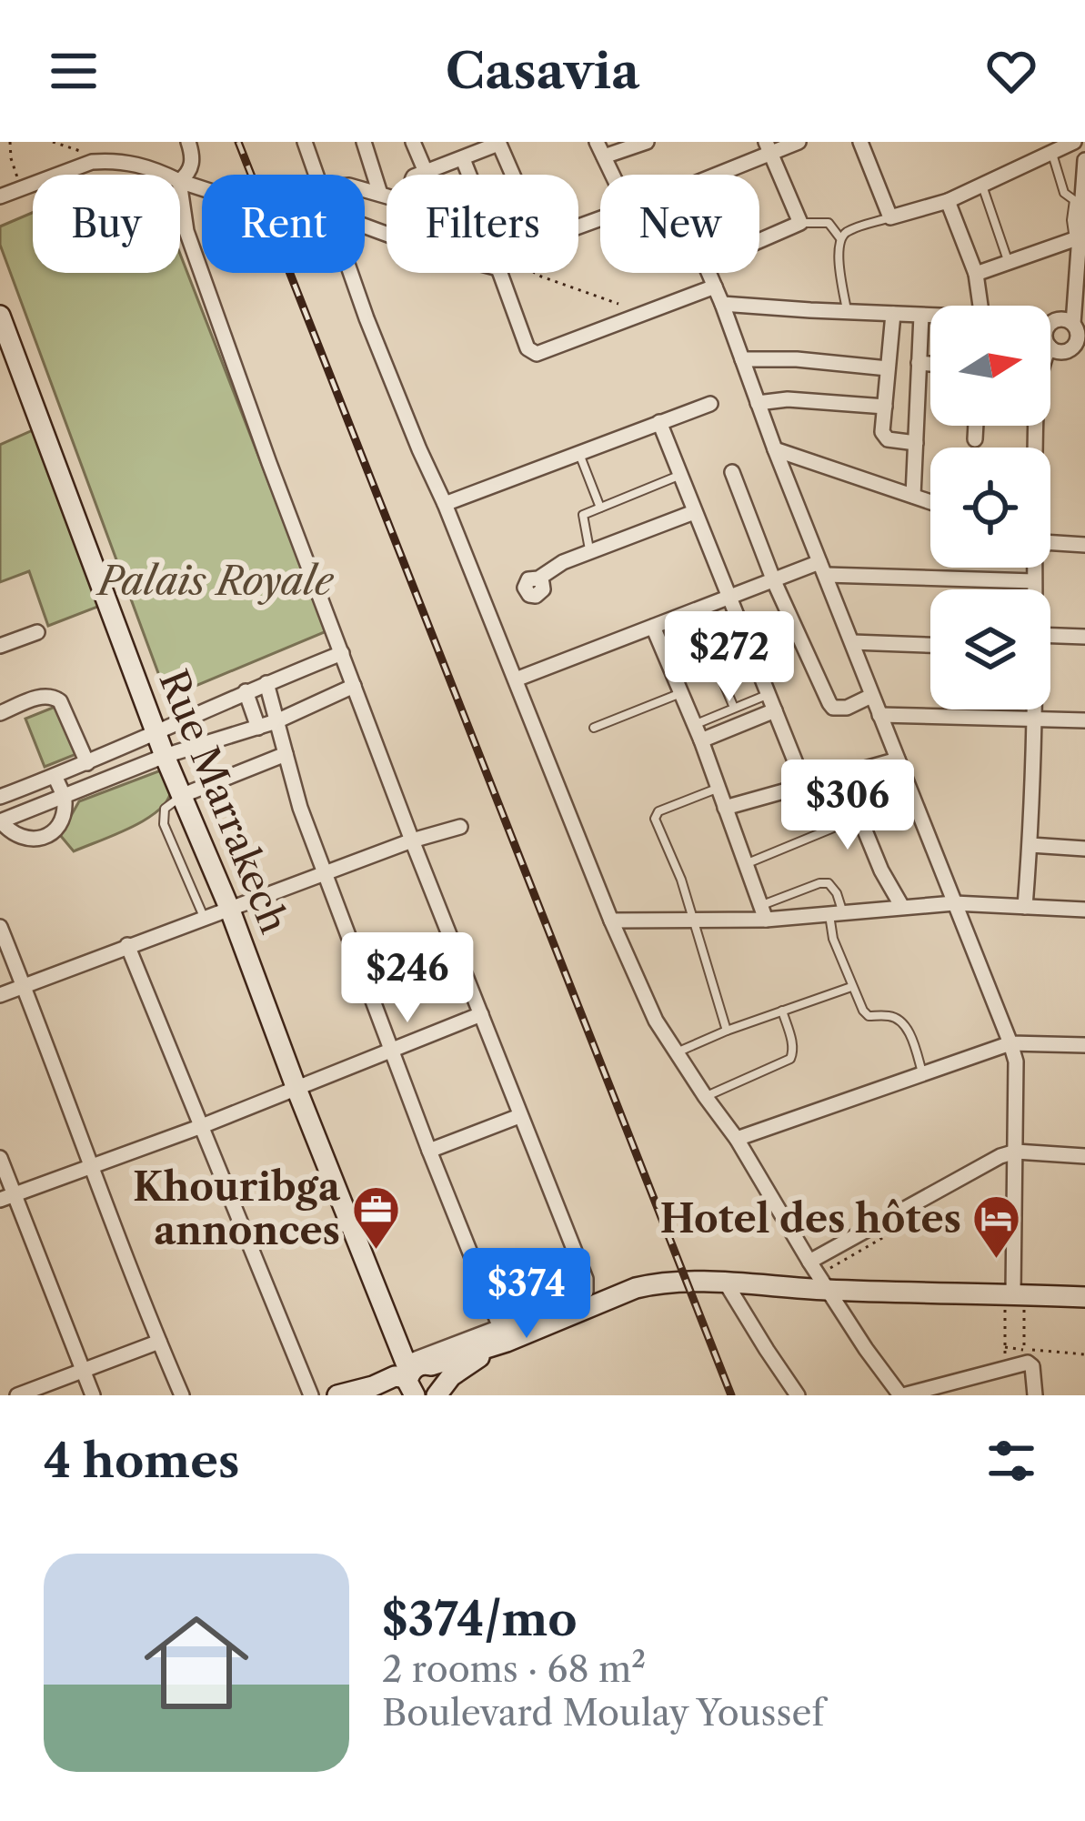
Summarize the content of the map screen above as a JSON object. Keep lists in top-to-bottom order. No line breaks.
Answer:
{"streets":{"street":["Rue Marrakech"]},"parks":["Palais Royale"],"places":{"office":["Khouribga annonces"],"hotel":["Hotel des hôtes"]},"north":"right","page":{"header":"Casavia","chip":["Buy","Rent","Filters","New"],"price":["$272","$306","$246","$374"],"heading":"4 homes","list":[{"name":"$374/mo","note":"2 rooms · 68 m² · Boulevard Moulay Youssef"}]}}
